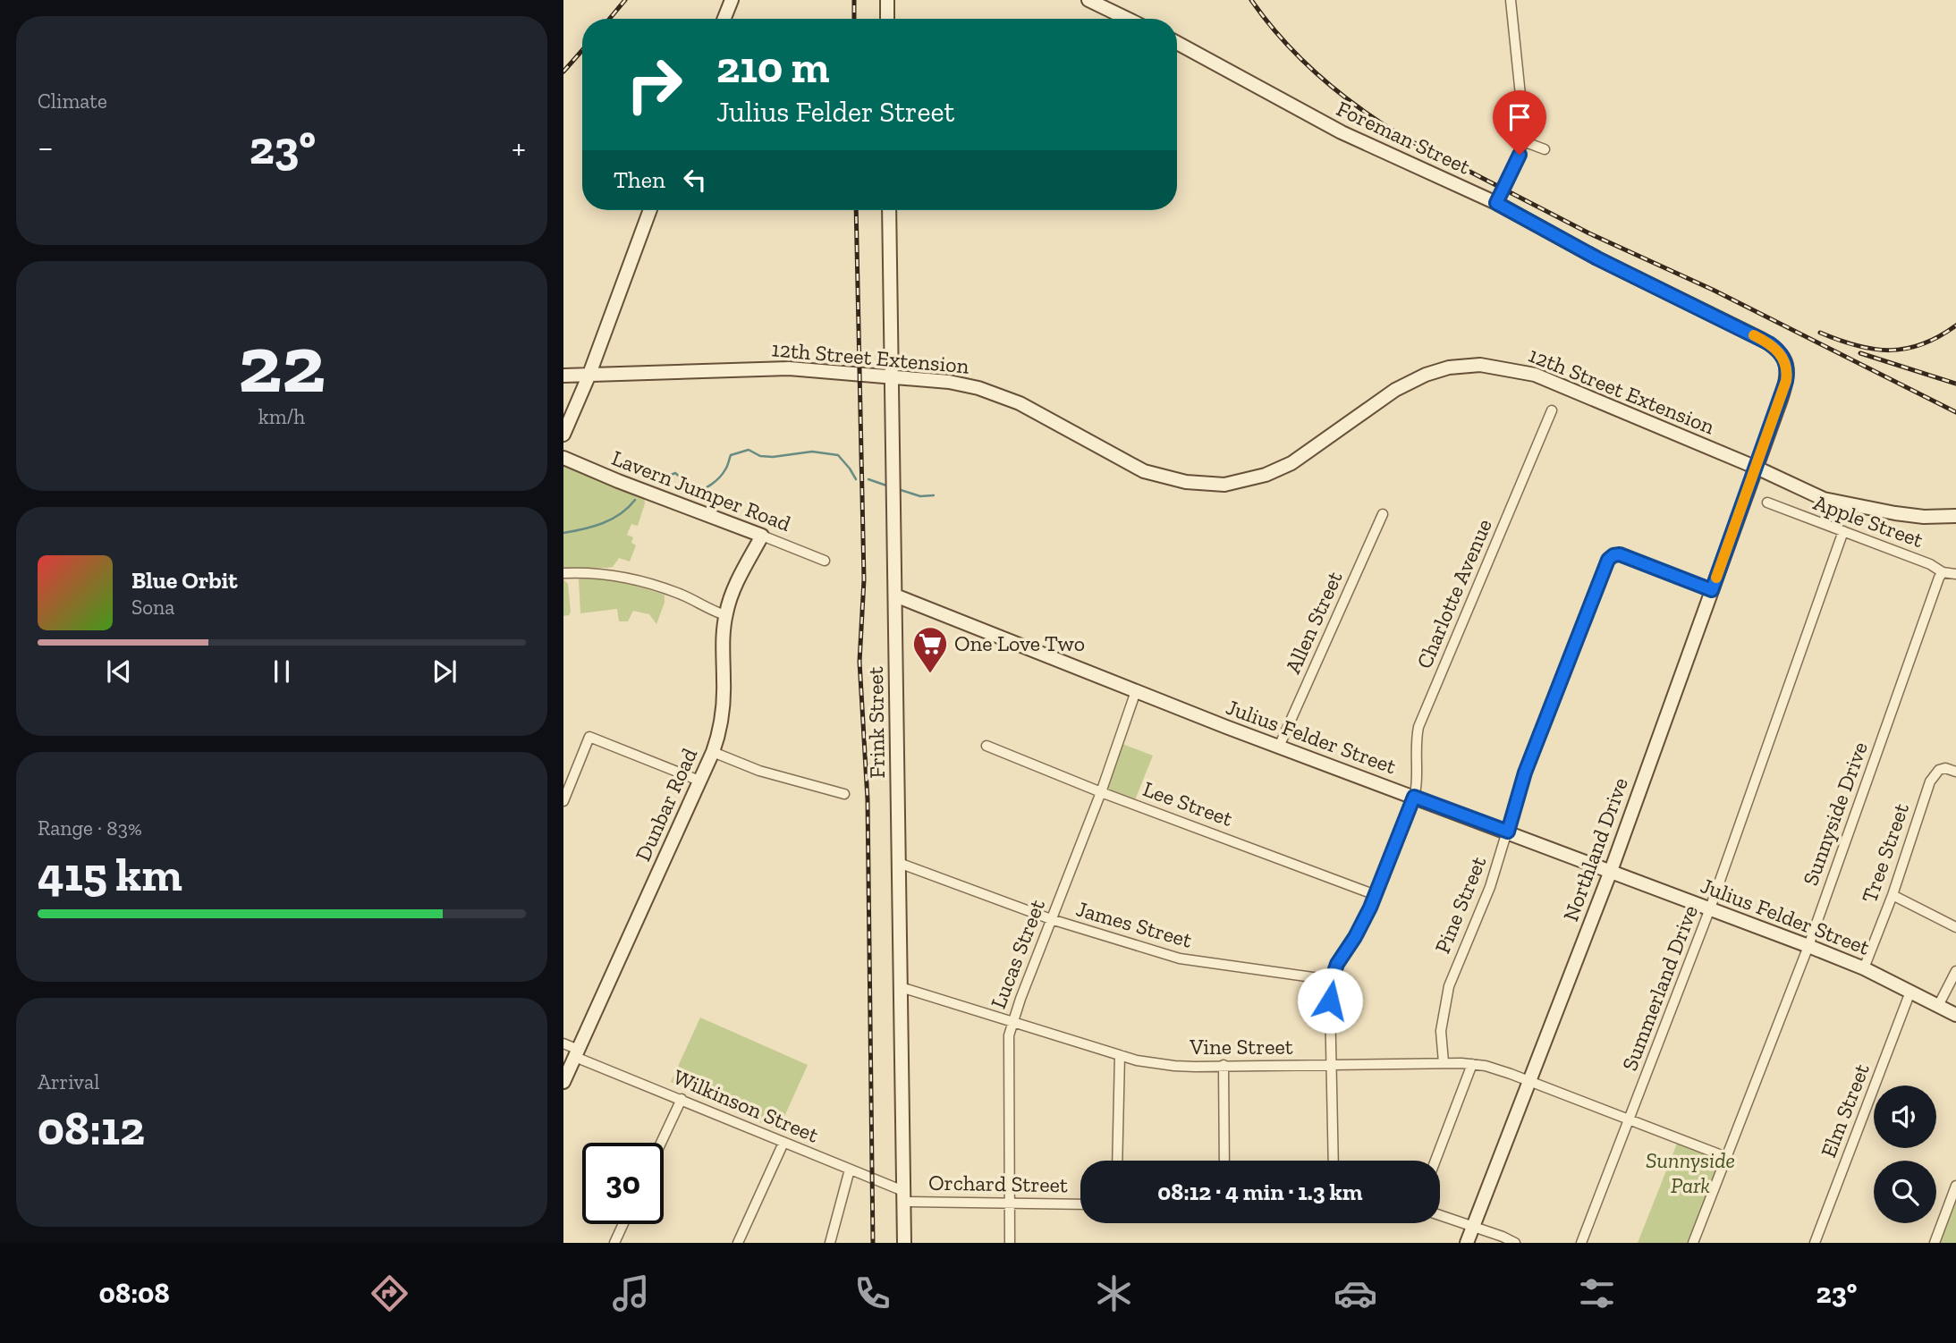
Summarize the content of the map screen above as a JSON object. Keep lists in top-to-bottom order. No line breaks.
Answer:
{"streets":{"street":["Foreman Street","12th Street Extension","Lavern Jumper Road","Apple Street","Charlotte Avenue","Allen Street","Frink Street","Julius Felder Street","Lee Street","Dunbar Road","Sunnyside Drive","Northland Drive","Tree Street","Pine Street","James Street","Lucas Street","Summerland Drive","Vine Street","Wilkinson Street","Elm Street","Orchard Street"]},"crossings":[["Foreman Street","12th Street Extension"],["Foreman Street","Northland Drive"],["12th Street Extension","Frink Street"],["12th Street Extension","Northland Drive"],["Lavern Jumper Road","Dunbar Road"],["Apple Street","Sunnyside Drive"],["Apple Street","Summerland Drive"],["Charlotte Avenue","Julius Felder Street"],["Charlotte Avenue","Lee Street"],["Charlotte Avenue","James Street"],["Allen Street","Julius Felder Street"],["Frink Street","Julius Felder Street"],["Frink Street","James Street"],["Frink Street","Vine Street"],["Frink Street","Wilkinson Street"],["Frink Street","Orchard Street"],["Julius Felder Street","Sunnyside Drive"],["Julius Felder Street","Northland Drive"],["Julius Felder Street","Tree Street"],["Julius Felder Street","Pine Street"],["Julius Felder Street","Lucas Street"],["Julius Felder Street","Summerland Drive"],["Julius Felder Street","Elm Street"],["Lee Street","Lucas Street"],["Dunbar Road","Wilkinson Street"],["Sunnyside Drive","Vine Street"],["Northland Drive","Pine Street"],["Northland Drive","Vine Street"],["Pine Street","Vine Street"],["James Street","Lucas Street"],["Lucas Street","Vine Street"],["Lucas Street","Orchard Street"],["Summerland Drive","Vine Street"],["Wilkinson Street","Orchard Street"]],"parks":["Sunnyside Park"],"places":{"supermarket":["One Love Two"]},"page":{"tile":["Climate",["22","km/h"],["Range · 83%","415 km"],["Arrival","08:12"]],"turn":["210 m","Julius Felder Street"],"heat":["−","23°","+"],"then":"Then","song":["Blue Orbit","Sona"],"limit":"30","trip":"08:12 · 4 min · 1.3 km","tabs":["08:08","23°"]}}
